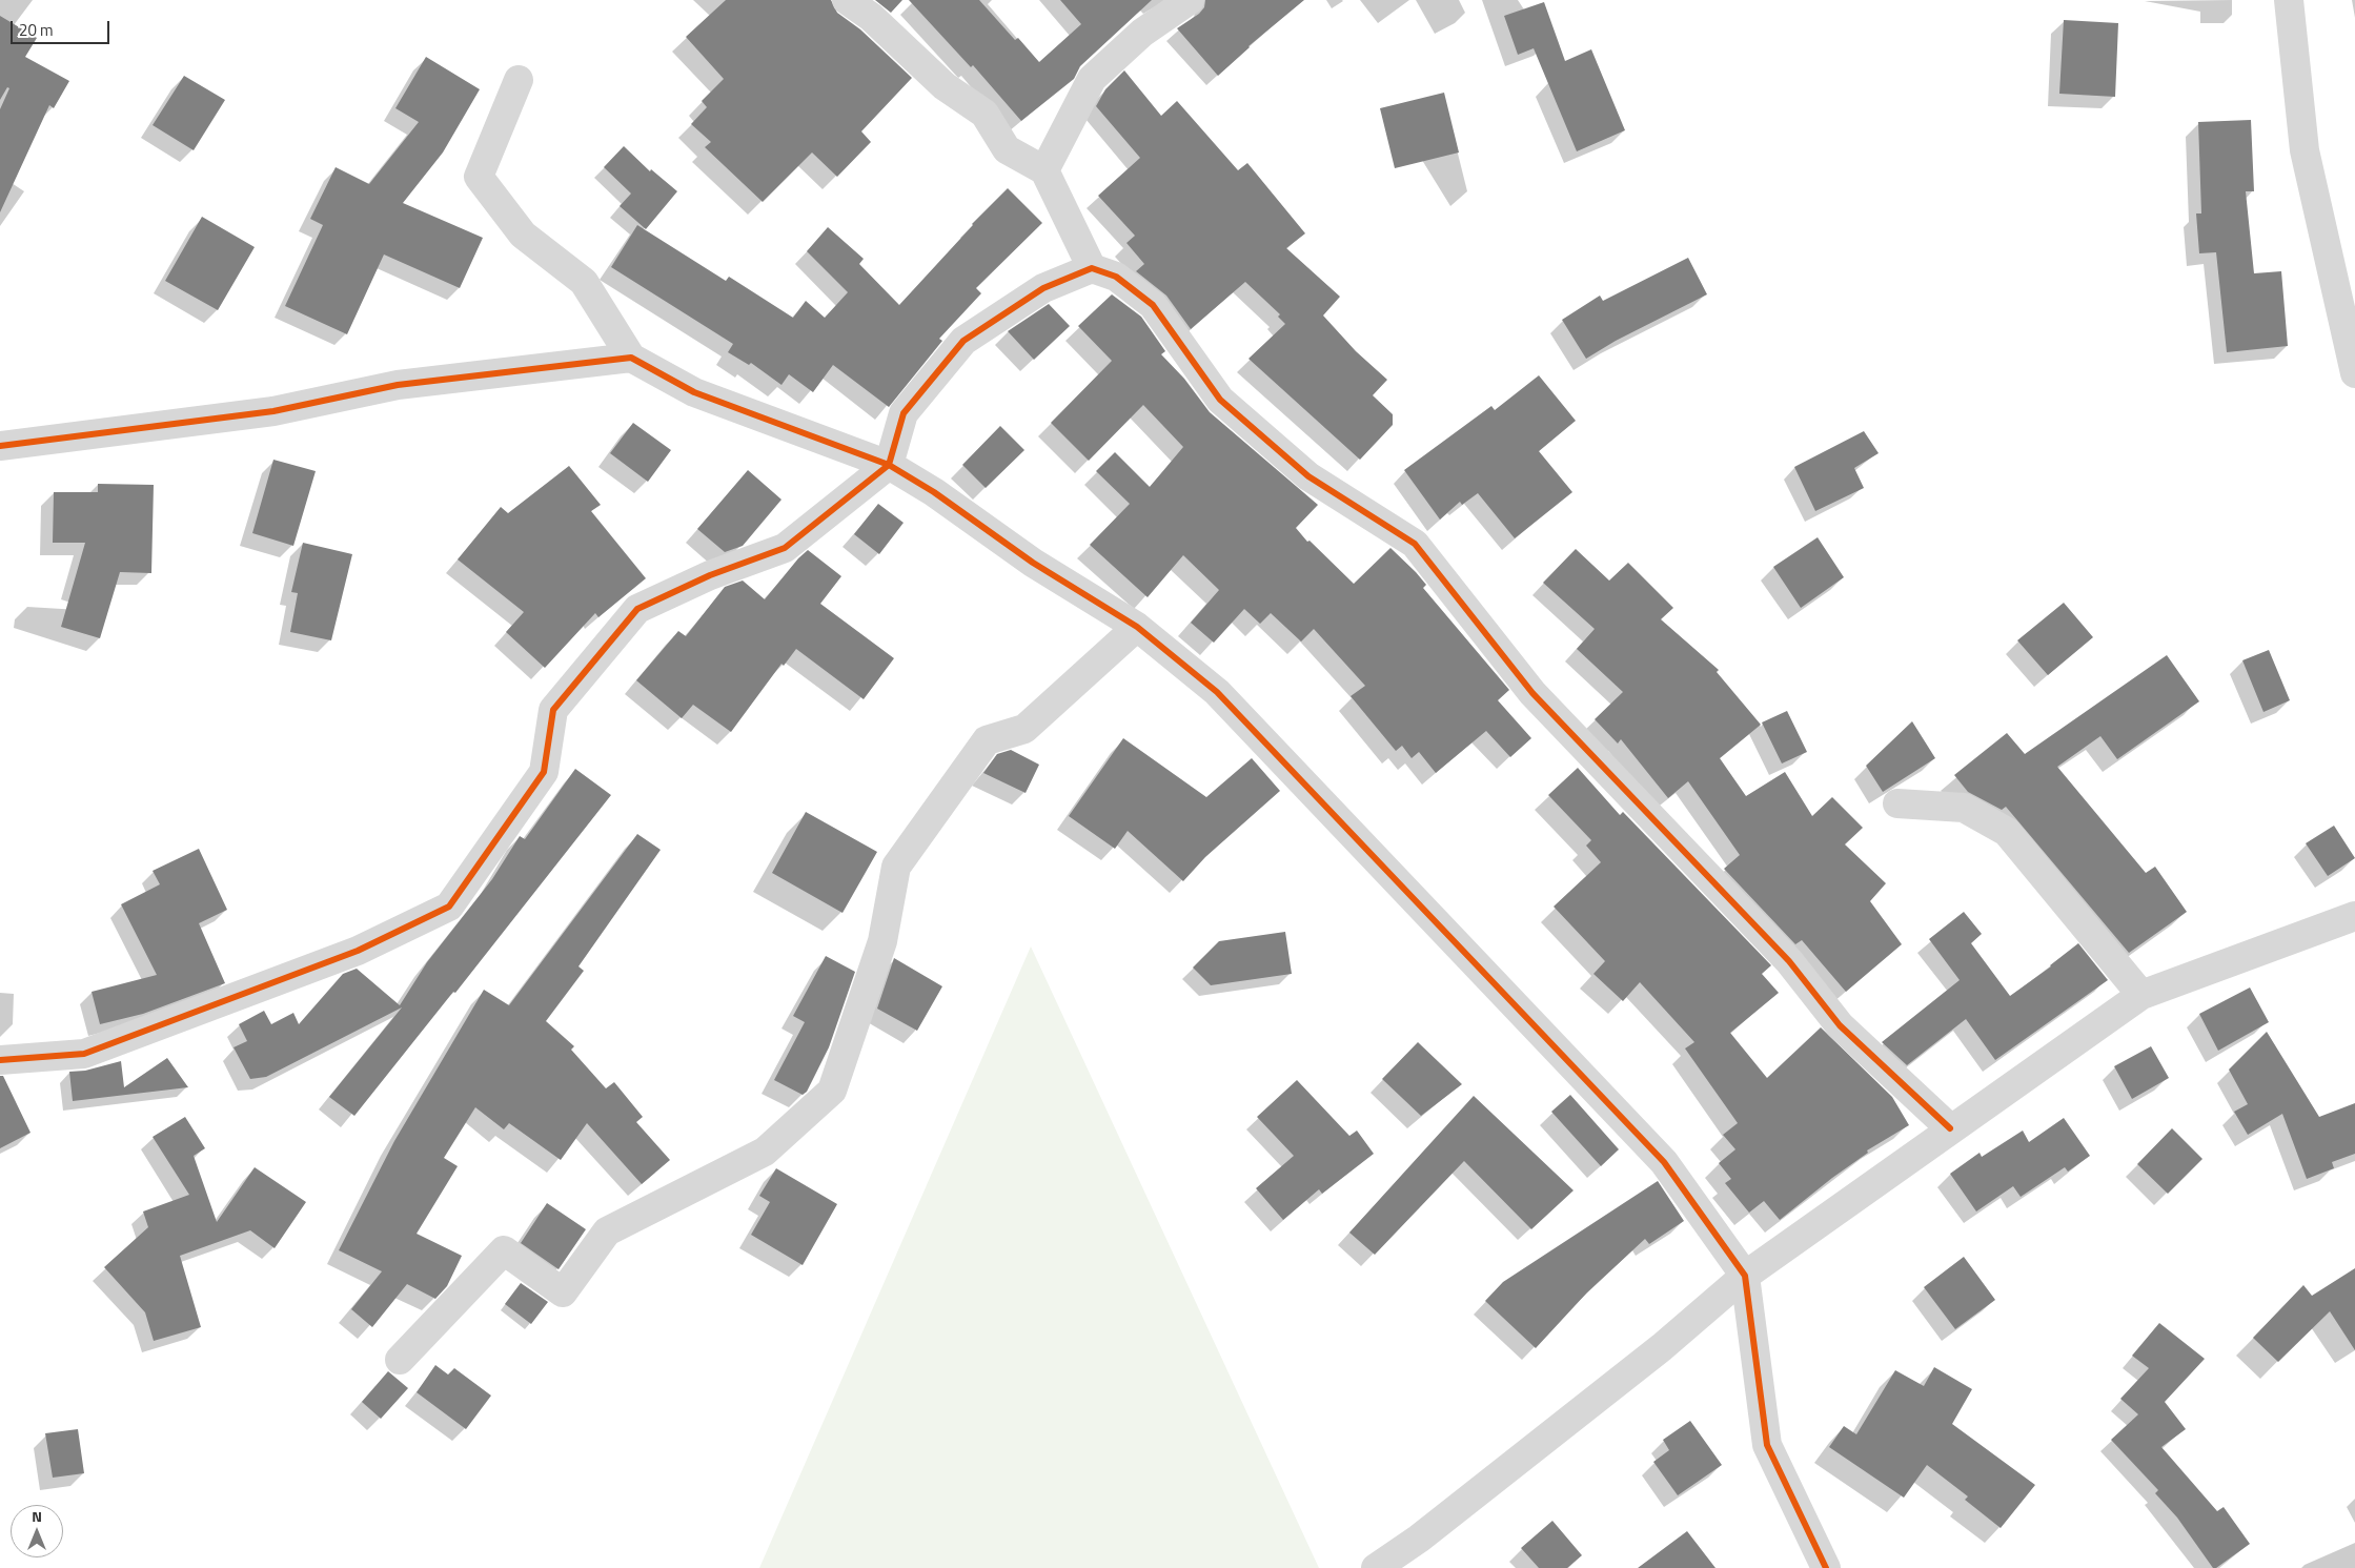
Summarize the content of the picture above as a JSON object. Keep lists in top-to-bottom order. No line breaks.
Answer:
{"scale_bar":"20 m","north":"top"}
